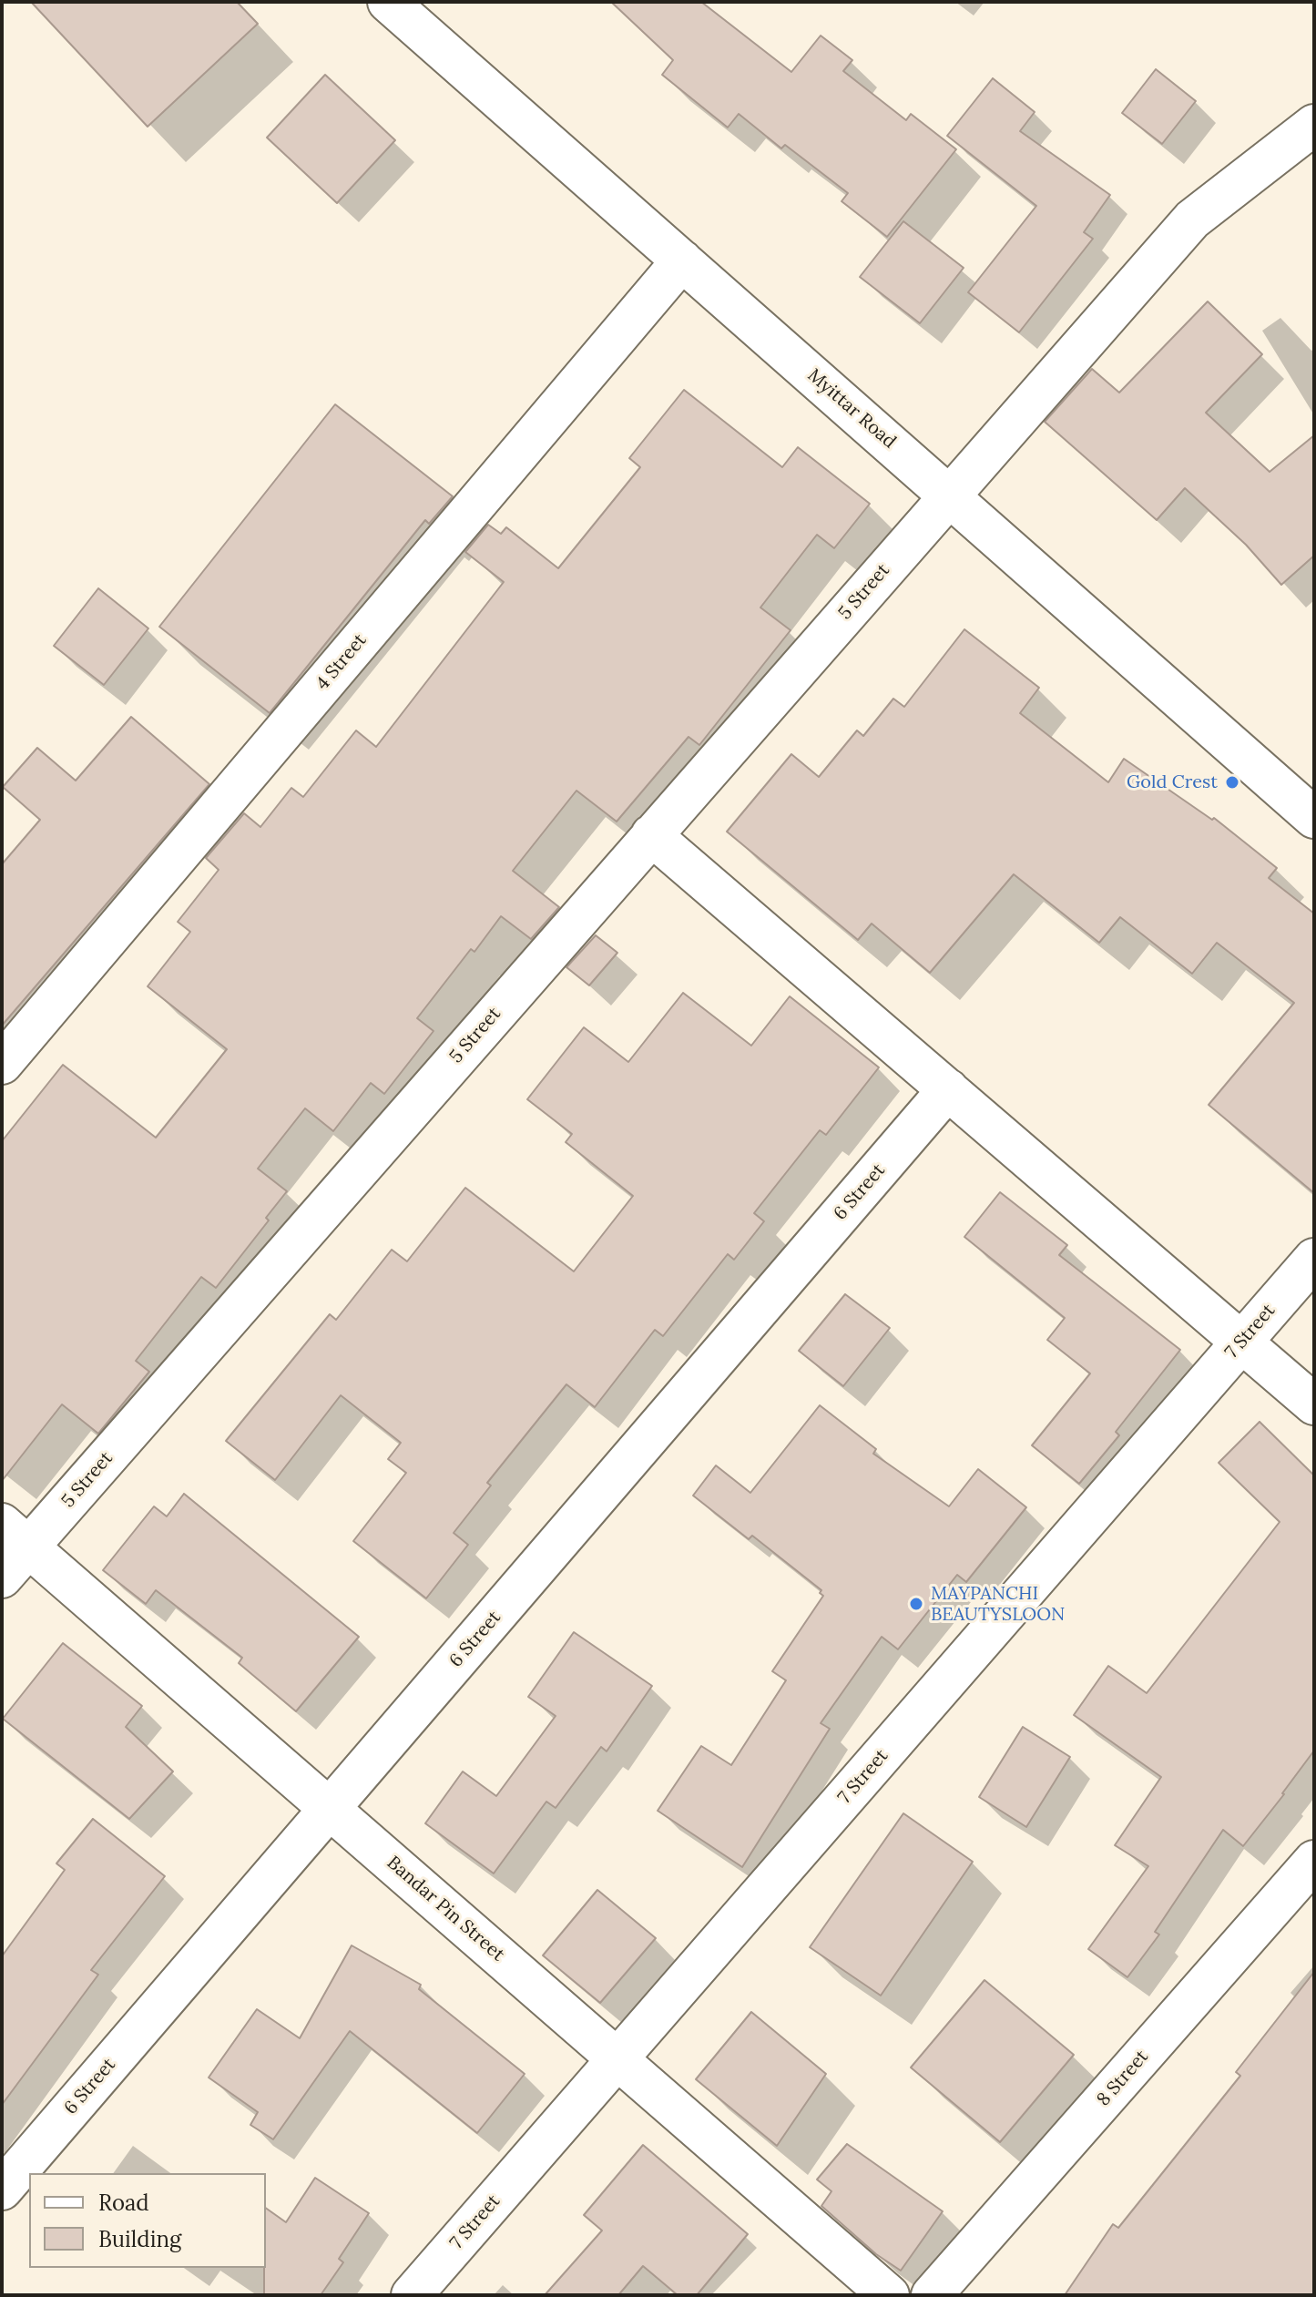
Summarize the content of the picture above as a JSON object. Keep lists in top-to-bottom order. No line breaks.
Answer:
{"streets":{"street":["Myittar Road","5 Street","4 Street","6 Street","7 Street","Bandar Pin Street","8 Street"]},"crossings":[["Myittar Road","5 Street"],["Myittar Road","4 Street"],["5 Street","Bandar Pin Street"],["6 Street","Bandar Pin Street"],["7 Street","Bandar Pin Street"]],"places":["Gold Crest","MAYPANCHI BEAUTYSLOON"],"legend":["Road","Building"]}
